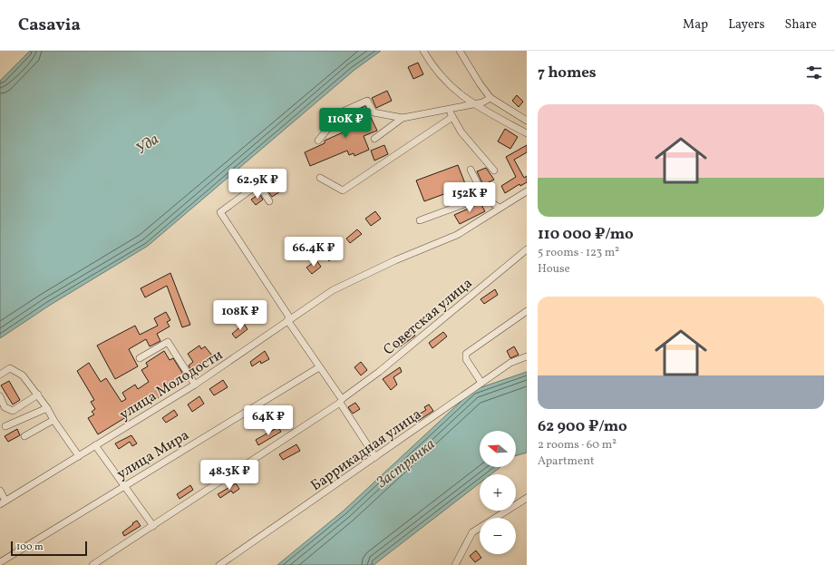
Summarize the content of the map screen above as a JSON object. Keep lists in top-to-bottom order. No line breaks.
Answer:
{"streets":{"street":["Советская улица","улица Молодости","Баррикадная улица","улица Мира"]},"water":["Уда","Застрянка"],"scale_bar":"100 m","north":"left","page":{"header":"Casavia","nav":["Map","Layers","Share"],"heading":"7 homes","list":[{"name":"110 000 ₽/mo","note":"5 rooms · 123 m² · House"},{"name":"62 900 ₽/mo","note":"2 rooms · 60 m² · Apartment"}],"price":["110K ₽","62.9K ₽","152K ₽","66.4K ₽","108K ₽","64K ₽","48.3K ₽"],"map_buttons":["+","−"],"scale":"100 m"}}
